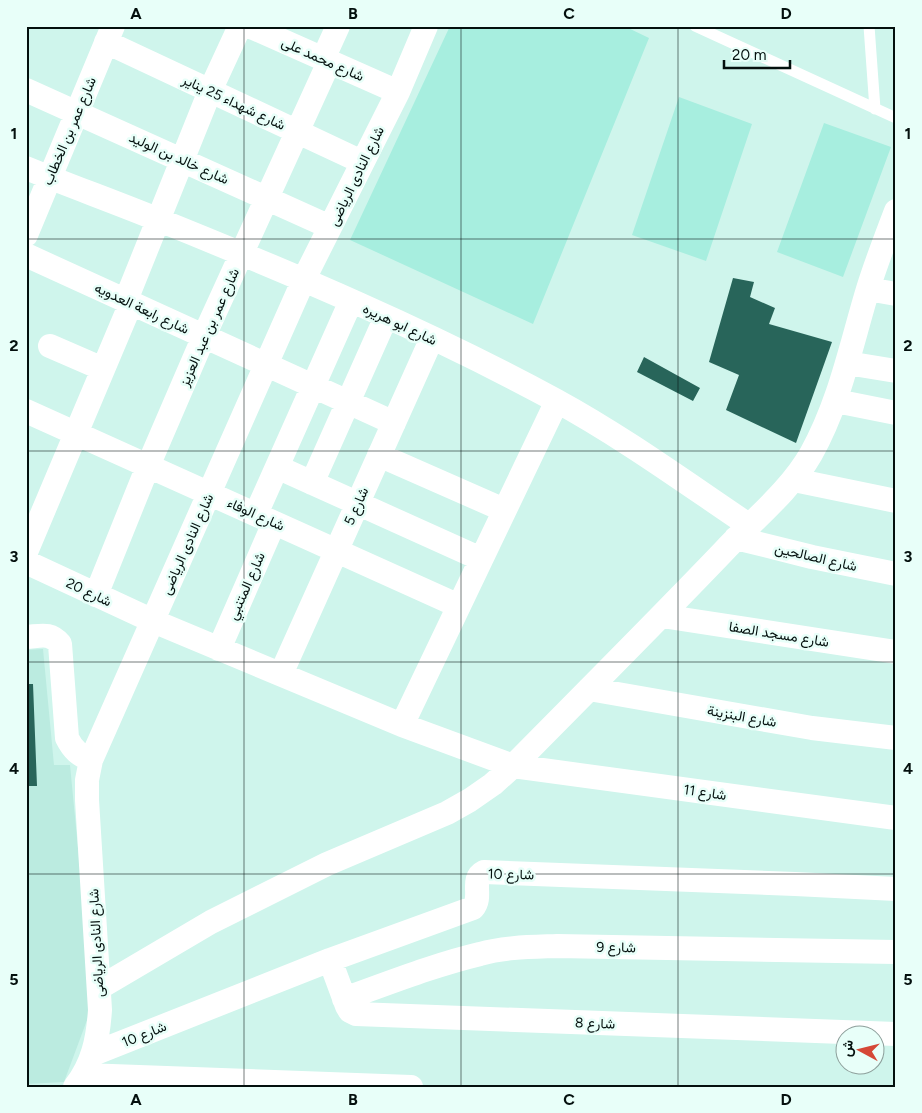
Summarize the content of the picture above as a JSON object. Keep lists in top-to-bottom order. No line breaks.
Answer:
{"streets":{"street":["شارع محمد على","شارع شهداء 25 يناير","شارع عمر بن الخطاب","شارع خالد بن الوليد","شارع النادى الرياضى","شارع رابعة العدويه","شارع ابو هريره","شارع عمر بن عبد العزيز","شارع 5","شارع الوفاء","شارع الصالحين","شارع المتنبي","شارع 20","شارع مسجد الصفا","شارع البنزينة","شارع 11","شارع 10","شارع 9","شارع 8"]},"crossings":[["شارع محمد على","شارع النادى الرياضى"],["شارع محمد على","شارع عمر بن عبد العزيز"],["شارع شهداء 25 يناير","شارع عمر بن الخطاب"],["شارع شهداء 25 يناير","شارع النادى الرياضى"],["شارع شهداء 25 يناير","شارع عمر بن عبد العزيز"],["شارع عمر بن الخطاب","شارع خالد بن الوليد"],["شارع عمر بن الخطاب","شارع ابو هريره"],["شارع خالد بن الوليد","شارع النادى الرياضى"],["شارع خالد بن الوليد","شارع عمر بن عبد العزيز"],["شارع النادى الرياضى","شارع رابعة العدويه"],["شارع النادى الرياضى","شارع ابو هريره"],["شارع النادى الرياضى","شارع الوفاء"],["شارع النادى الرياضى","شارع 20"],["شارع النادى الرياضى","شارع 10"],["شارع رابعة العدويه","شارع عمر بن عبد العزيز"],["شارع رابعة العدويه","شارع 5"],["شارع رابعة العدويه","شارع المتنبي"],["شارع ابو هريره","شارع عمر بن عبد العزيز"],["شارع ابو هريره","شارع 5"],["شارع ابو هريره","شارع الصالحين"],["شارع ابو هريره","شارع المتنبي"],["شارع عمر بن عبد العزيز","شارع الوفاء"],["شارع عمر بن عبد العزيز","شارع 20"],["شارع 5","شارع الوفاء"],["شارع 5","شارع 20"],["شارع 5","شارع 11"],["شارع الوفاء","شارع المتنبي"],["شارع المتنبي","شارع 20"],["شارع 20","شارع 11"],["شارع 10","شارع 8"],["شارع 9","شارع 8"]],"scale_bar":"20 m","north":"left","grid":{"columns":["A","B","C","D"],"rows":["1","2","3","4","5"]}}
